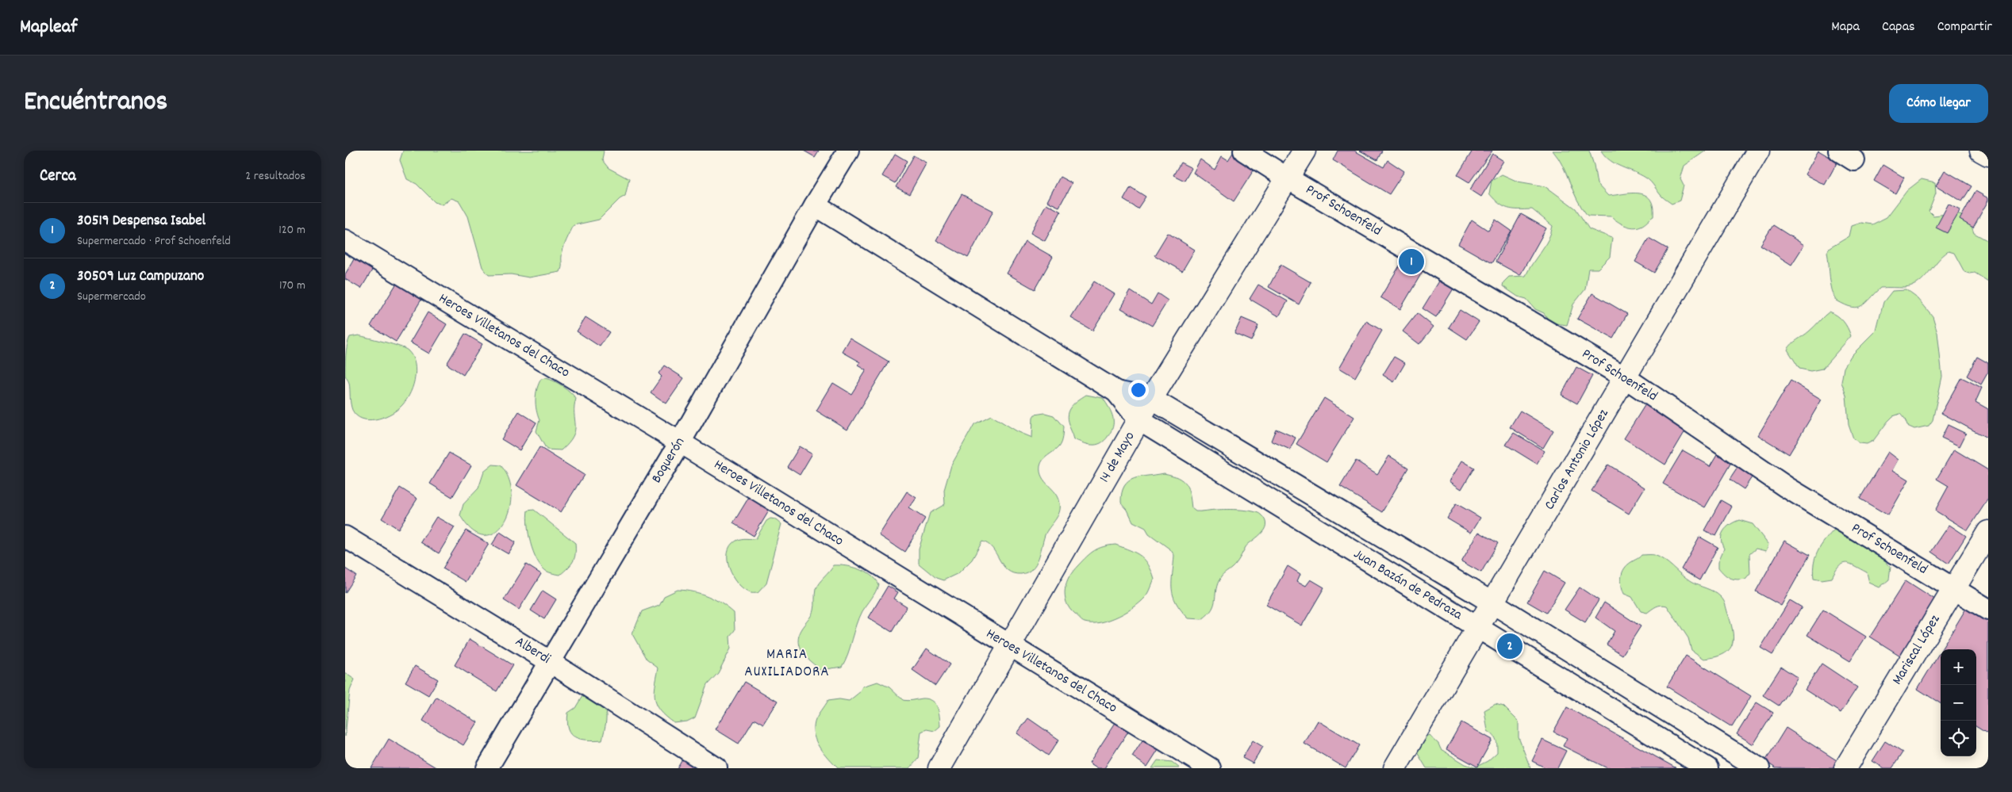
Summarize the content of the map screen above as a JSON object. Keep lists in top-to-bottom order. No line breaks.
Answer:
{"streets":{"main road":["14 de Mayo","Carlos Antonio López","Mariscal López"],"street":["Prof Schoenfeld","Heroes Villetanos del Chaco","Boquerón","Juan Bazán de Pedraza","Alberdi"]},"crossings":[["Prof Schoenfeld","14 de Mayo"],["Prof Schoenfeld","Carlos Antonio López"],["Prof Schoenfeld","Mariscal López"],["Heroes Villetanos del Chaco","14 de Mayo"],["Heroes Villetanos del Chaco","Boquerón"],["14 de Mayo","Juan Bazán de Pedraza"],["Carlos Antonio López","Juan Bazán de Pedraza"],["Boquerón","Alberdi"]],"districts":["MARIA AUXILIADORA"],"page":{"header":"Mapleaf","nav":["Mapa","Capas","Compartir"],"title":"Encuéntranos","buttons":"Cómo llegar","heading":["Cerca","2 resultados"],"list":[{"mark":"1","name":"30519 Despensa Isabel","note":"Supermercado · Prof Schoenfeld","value":"120 m"},{"mark":"2","name":"30509 Luz Campuzano","note":"Supermercado","value":"170 m"}],"pins":["1","2"],"map_buttons":["+","−"]}}
